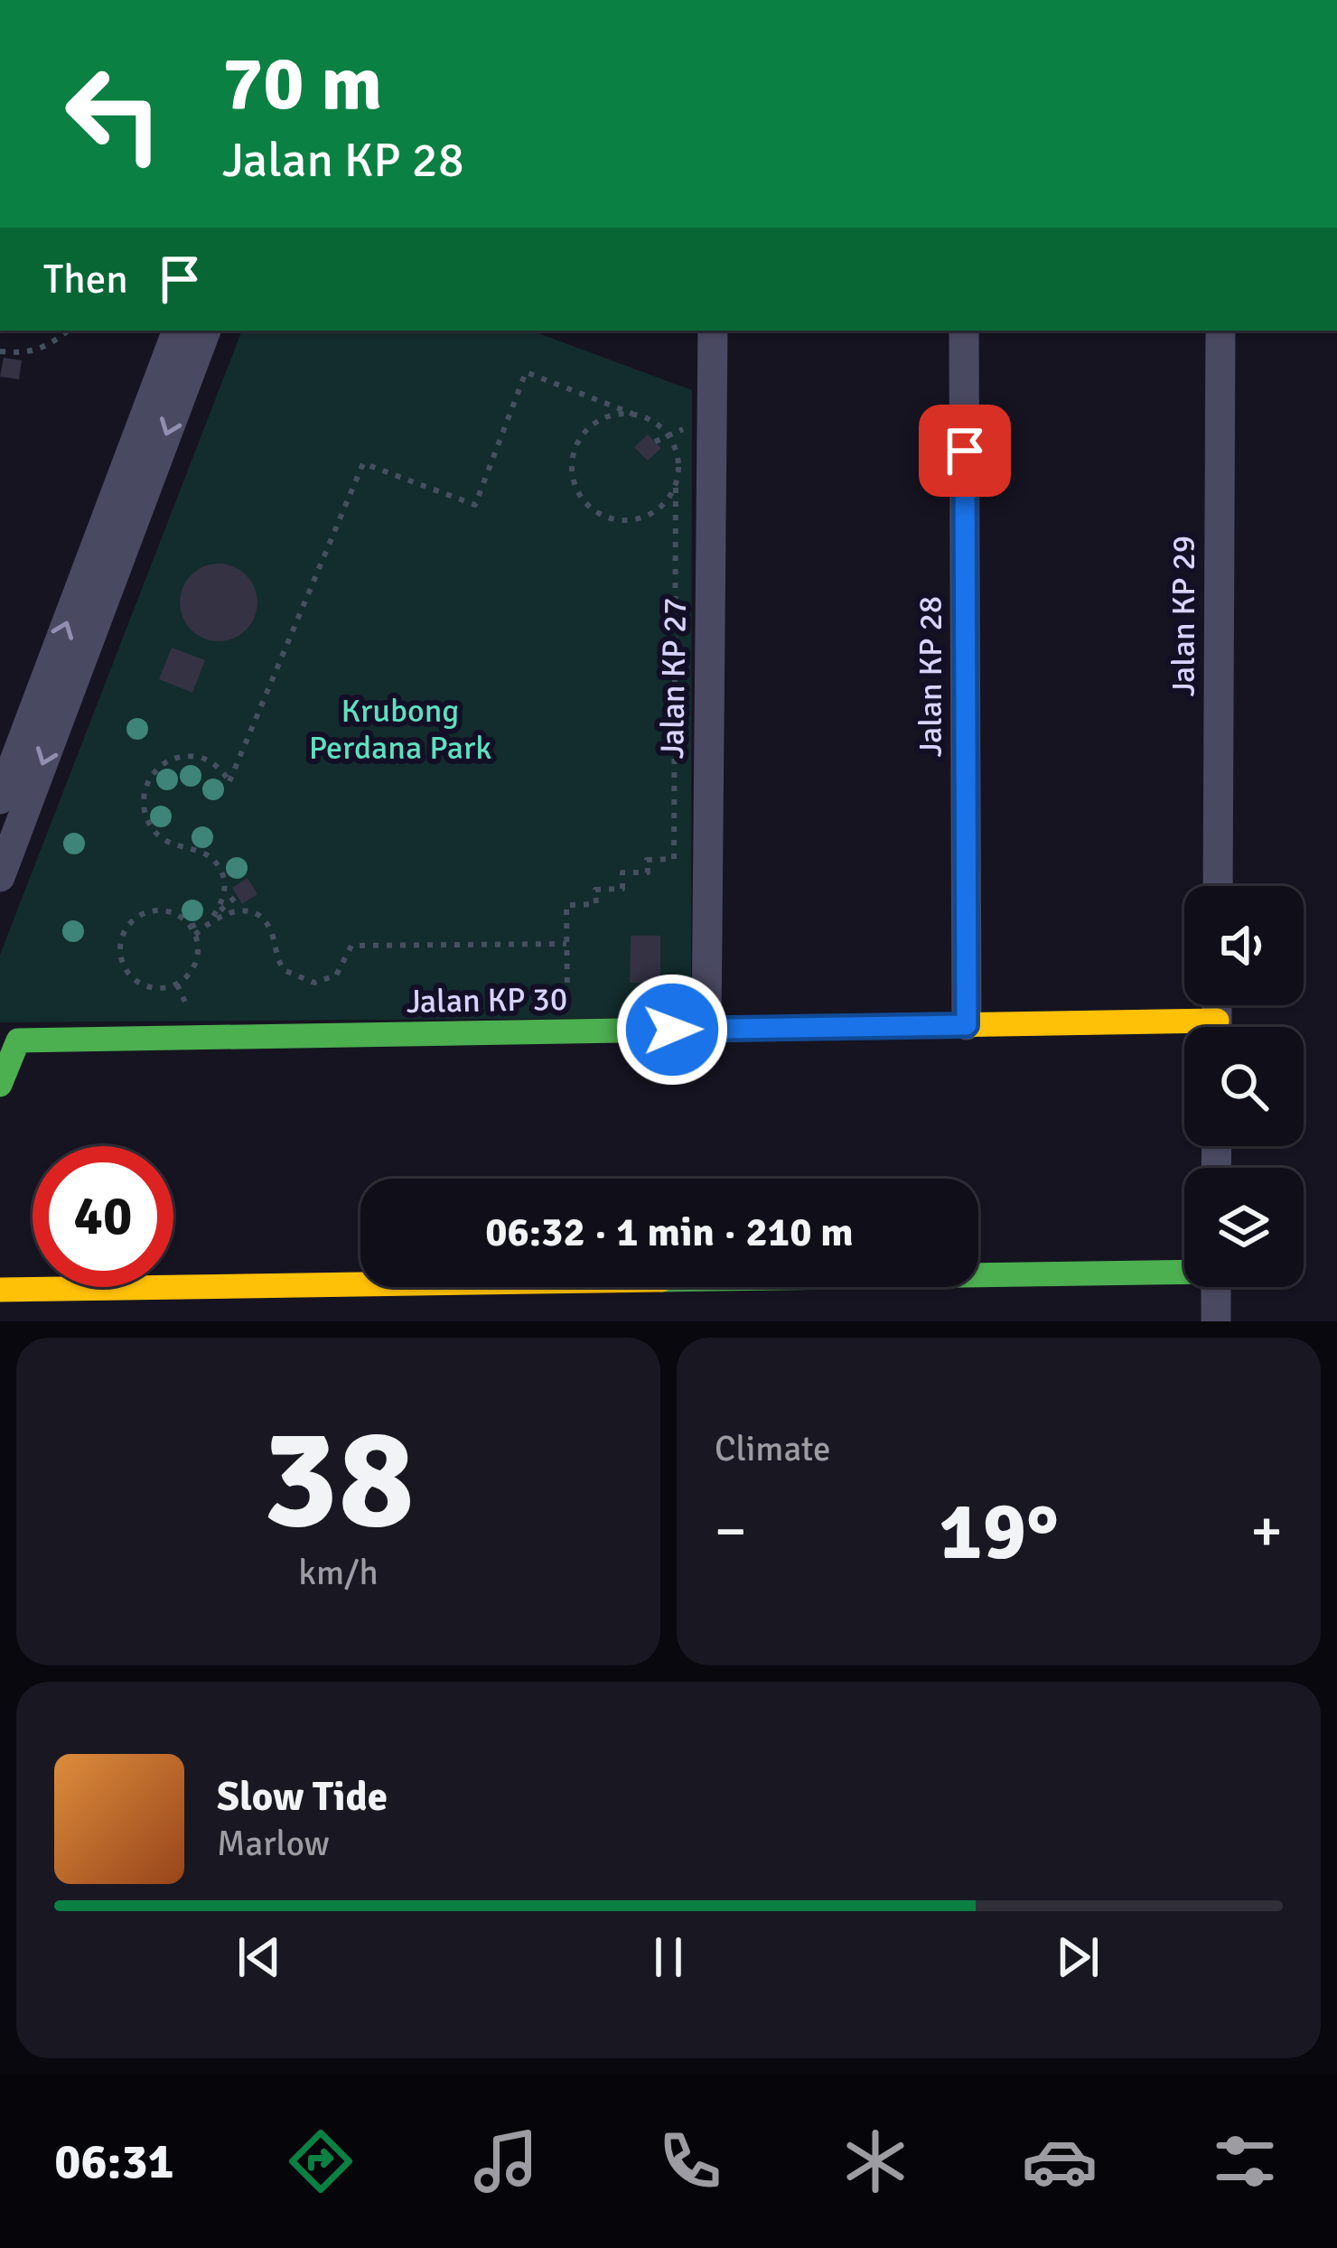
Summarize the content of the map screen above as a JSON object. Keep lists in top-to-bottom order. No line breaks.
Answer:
{"streets":{"street":["Jalan KP 29","Jalan KP 28","Jalan KP 27","Jalan KP 30"]},"crossings":[["Jalan KP 28","Jalan KP 30"],["Jalan KP 27","Jalan KP 30"]],"parks":["Krubong Perdana Park"],"page":{"turn":["70 m","Jalan KP 28"],"then":"Then","limit":"40","trip":"06:32 · 1 min · 210 m","tile":[["38","km/h"],"Climate"],"heat":["−","19°","+"],"song":["Slow Tide","Marlow"],"tabs":"06:31"}}
